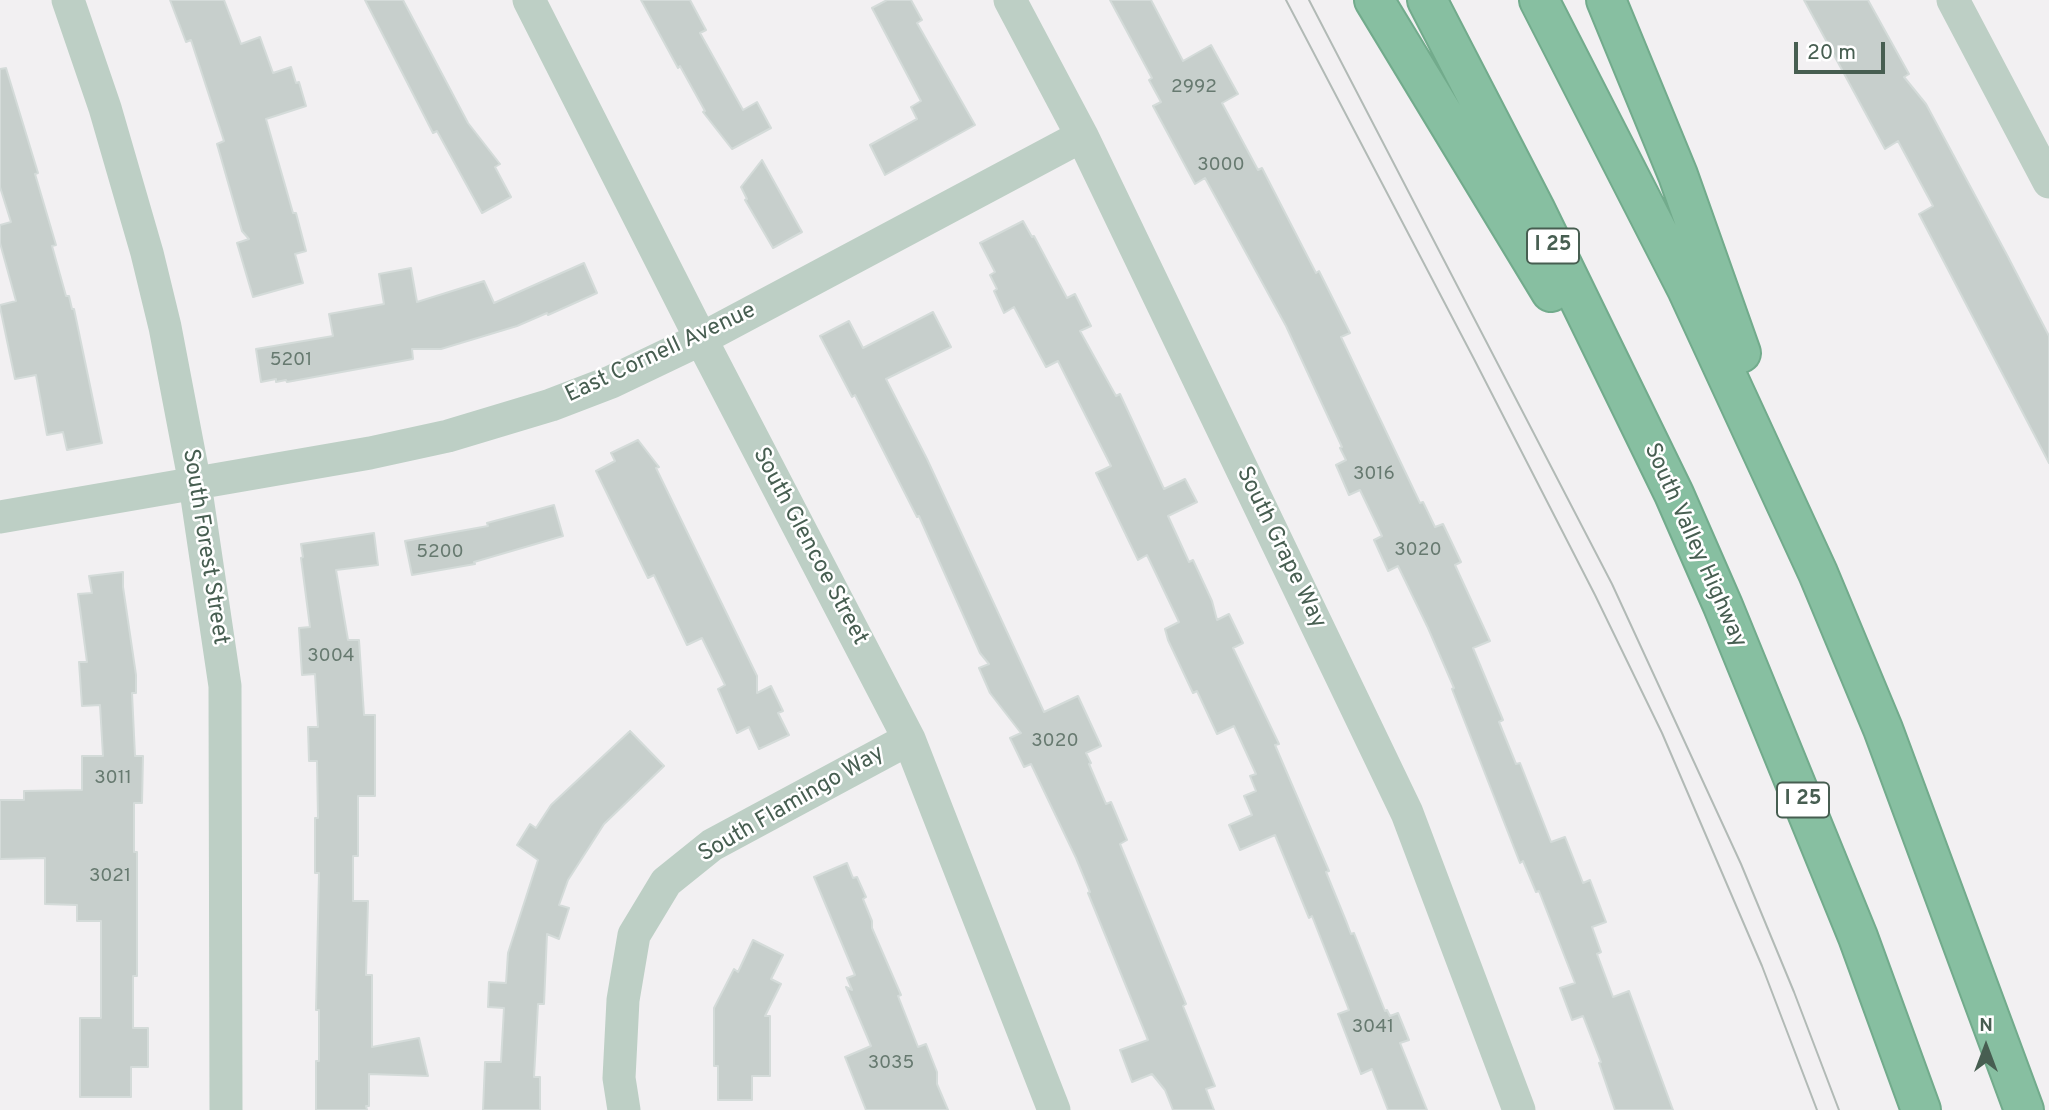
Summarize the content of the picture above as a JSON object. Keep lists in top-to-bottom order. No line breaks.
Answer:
{"streets":{"highway":["I 25","South Valley Highway"],"street":["East Cornell Avenue","South Forest Street","South Glencoe Street","South Grape Way","South Flamingo Way"]},"crossings":[["East Cornell Avenue","South Forest Street"],["East Cornell Avenue","South Glencoe Street"],["East Cornell Avenue","South Grape Way"],["South Glencoe Street","South Flamingo Way"]],"house_numbers":["2992","3000","5201","3016","3020","5200","3004","3020","3011","3021","3041","3035"],"scale_bar":"20 m","north":"top"}
